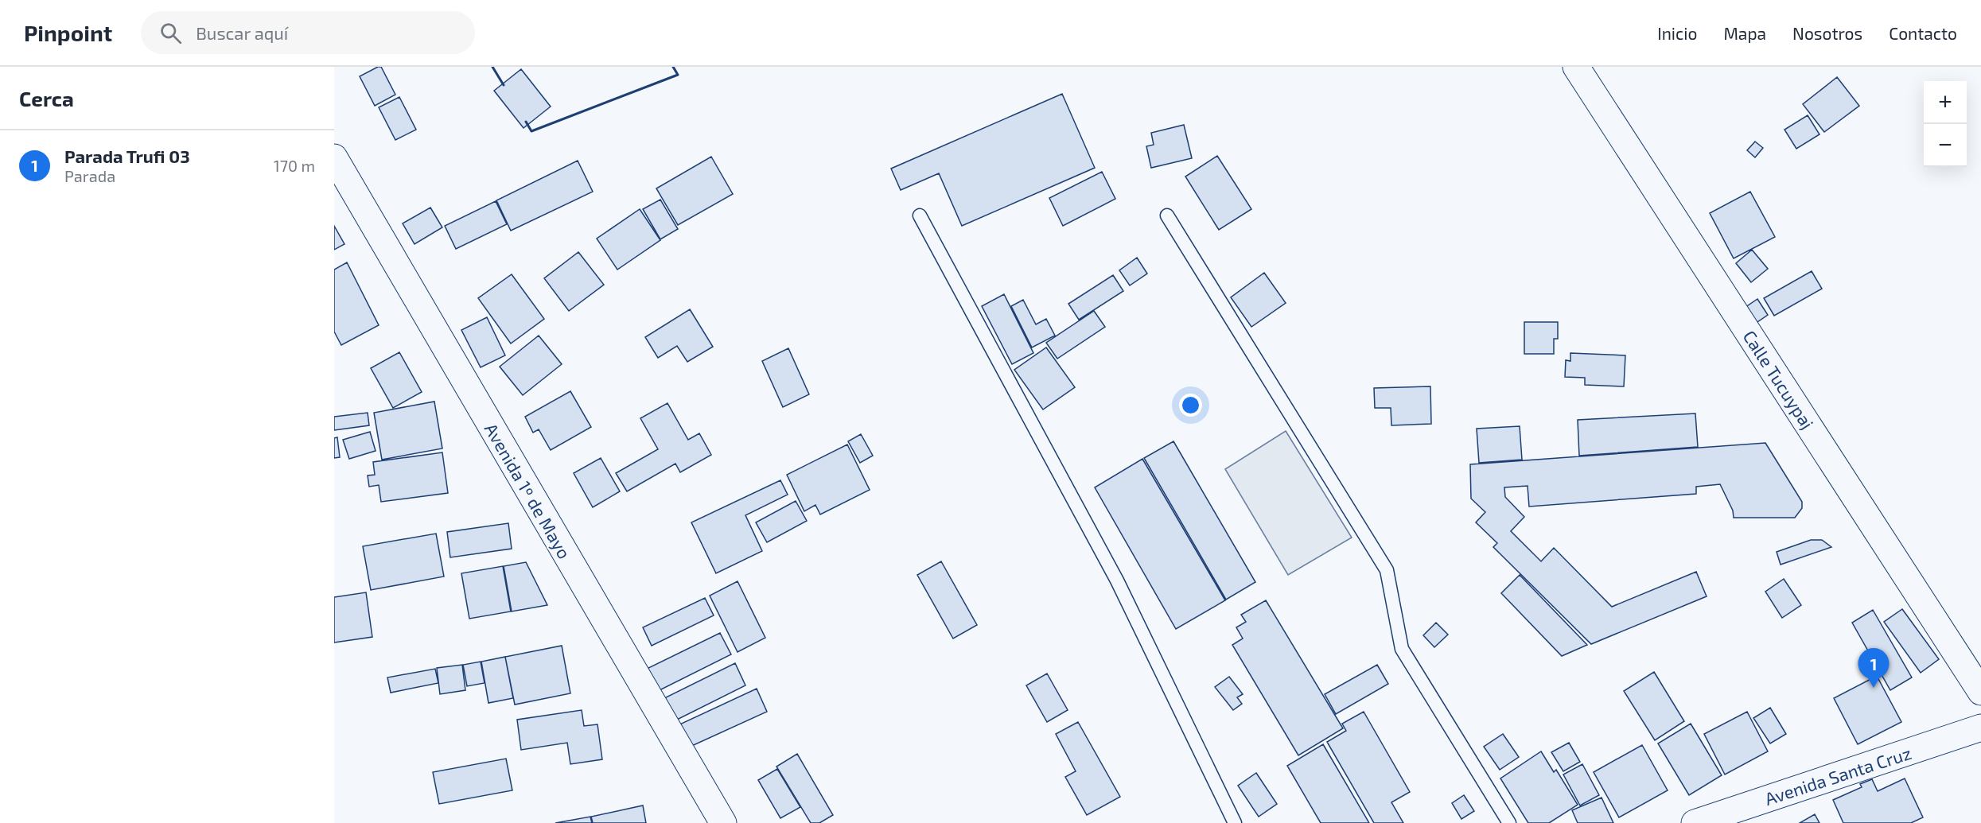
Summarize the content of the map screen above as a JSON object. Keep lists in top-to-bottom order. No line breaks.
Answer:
{"streets":{"street":["Calle Tucuypaj","Avenida 1º de Mayo","Avenida Santa Cruz"]},"page":{"header":"Pinpoint","search":"Buscar aquí","nav":["Inicio","Mapa","Nosotros","Contacto"],"heading":"Cerca","map_buttons":["+","−"],"list":[{"mark":"1","name":"Parada Trufi 03","note":"Parada","value":"170 m"}],"pins":"1"}}
